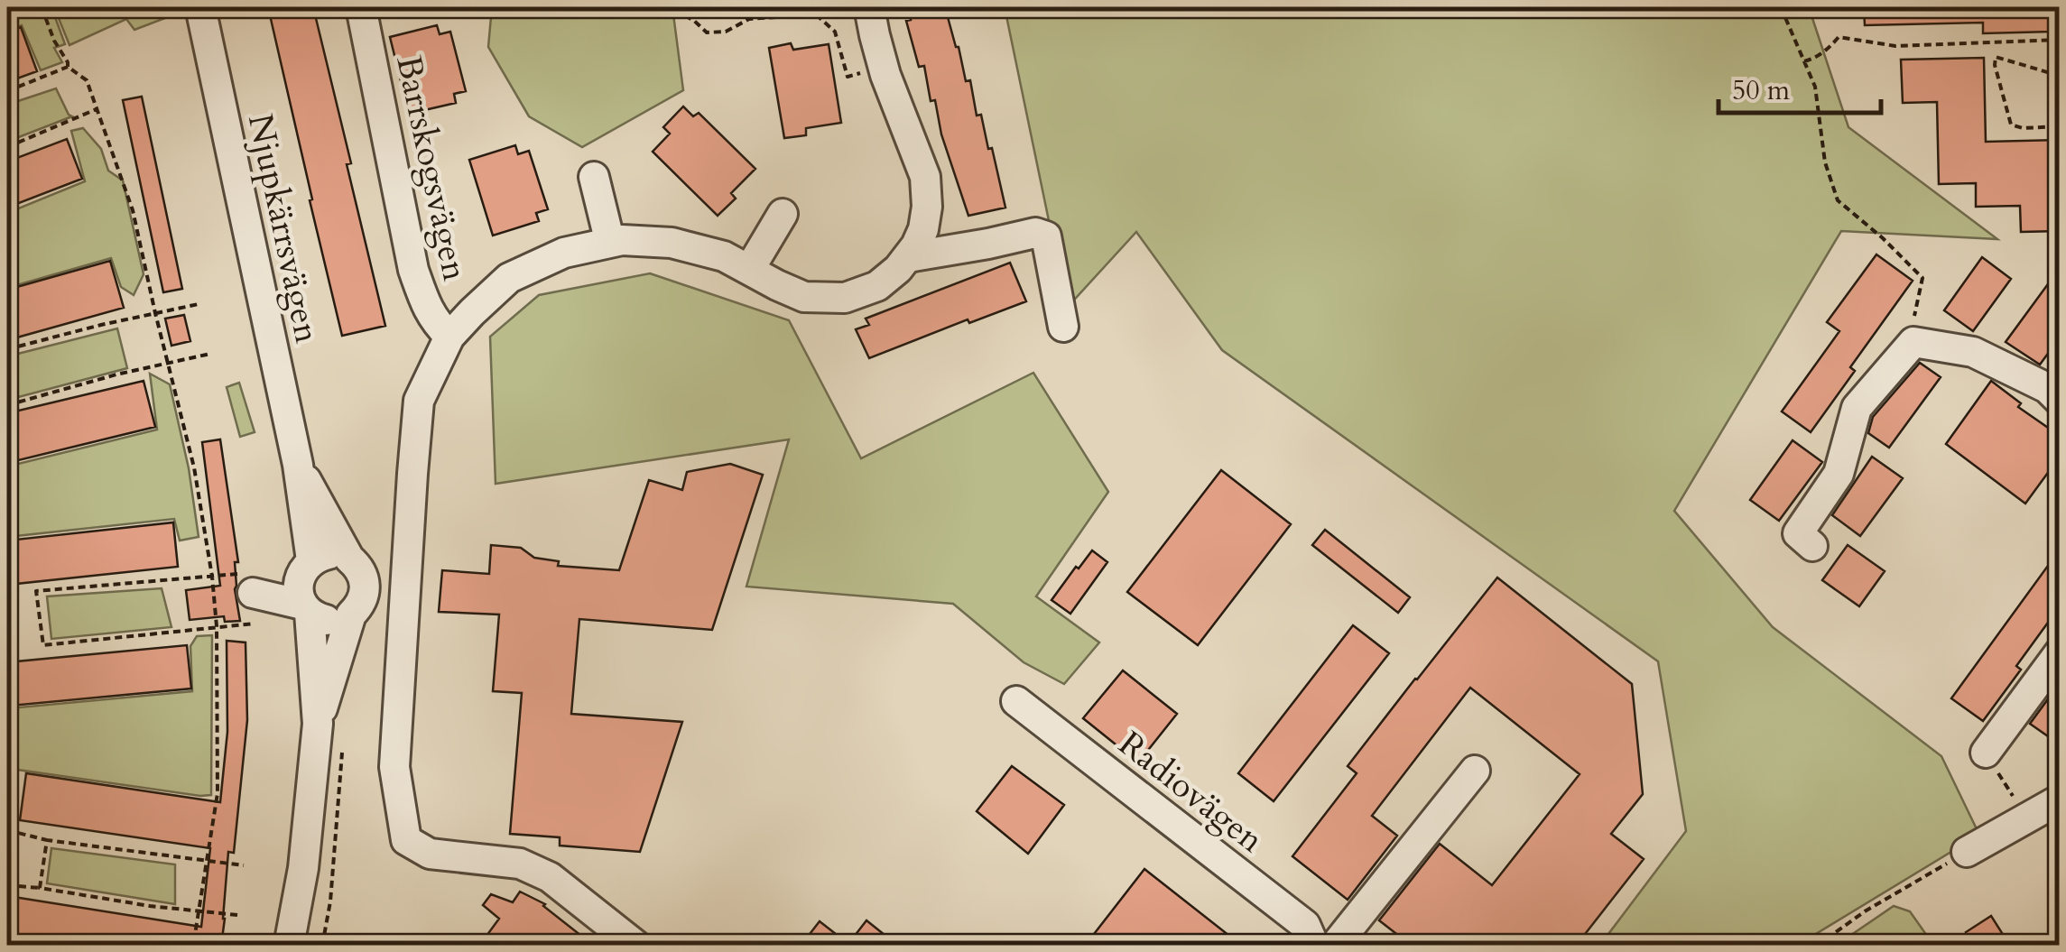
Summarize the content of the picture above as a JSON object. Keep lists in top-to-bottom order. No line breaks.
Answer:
{"streets":{"street":["Barrskogsvägen","Njupkärrsvägen","Radiovägen"]},"scale_bar":"50 m"}
